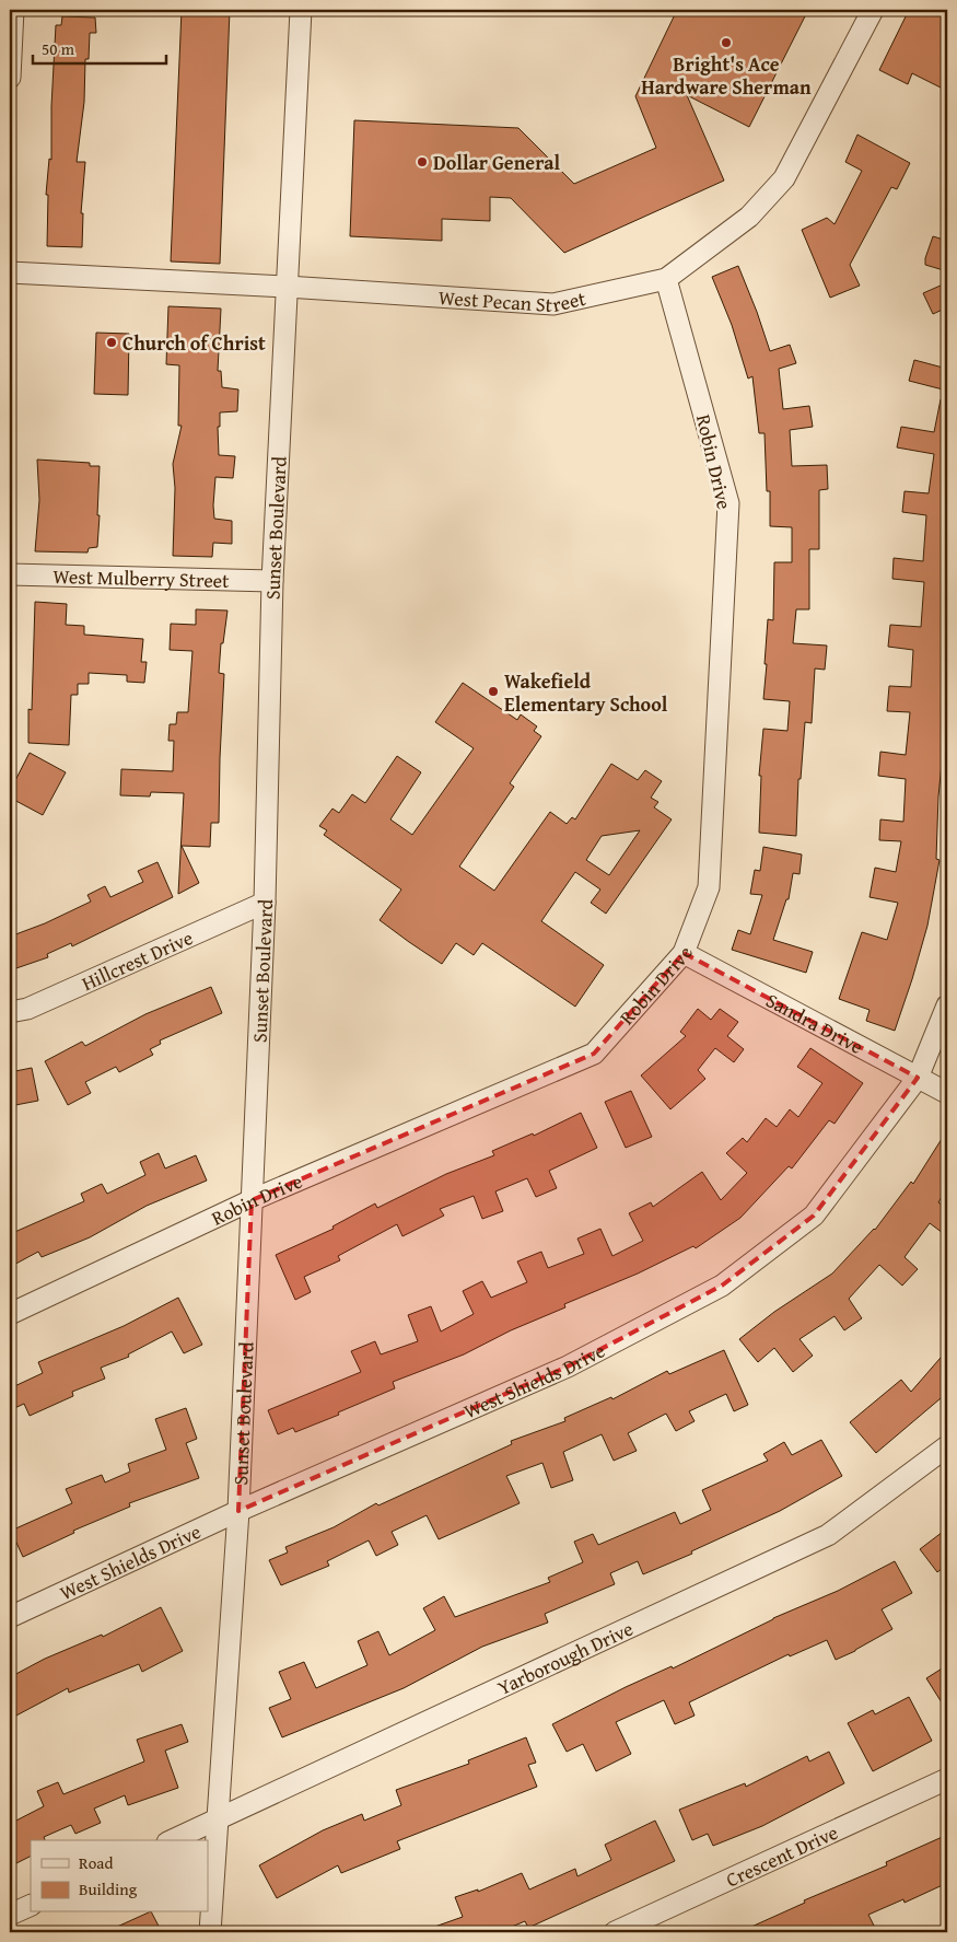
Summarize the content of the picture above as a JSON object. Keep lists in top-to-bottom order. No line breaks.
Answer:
{"streets":{"street":["West Pecan Street","Robin Drive","Sunset Boulevard","West Mulberry Street","Hillcrest Drive","Sandra Drive","West Shields Drive","Yarborough Drive","Crescent Drive"]},"crossings":[["West Pecan Street","Robin Drive"],["West Pecan Street","Sunset Boulevard"],["Robin Drive","Sunset Boulevard"],["Robin Drive","Sandra Drive"],["Sunset Boulevard","West Mulberry Street"],["Sunset Boulevard","Hillcrest Drive"],["Sunset Boulevard","West Shields Drive"],["Sunset Boulevard","Yarborough Drive"],["Sandra Drive","West Shields Drive"]],"places":["Bright's Ace Hardware Sherman","Dollar General","Church of Christ","Wakefield Elementary School"],"legend":["Road","Building"],"scale_bar":"50 m"}
